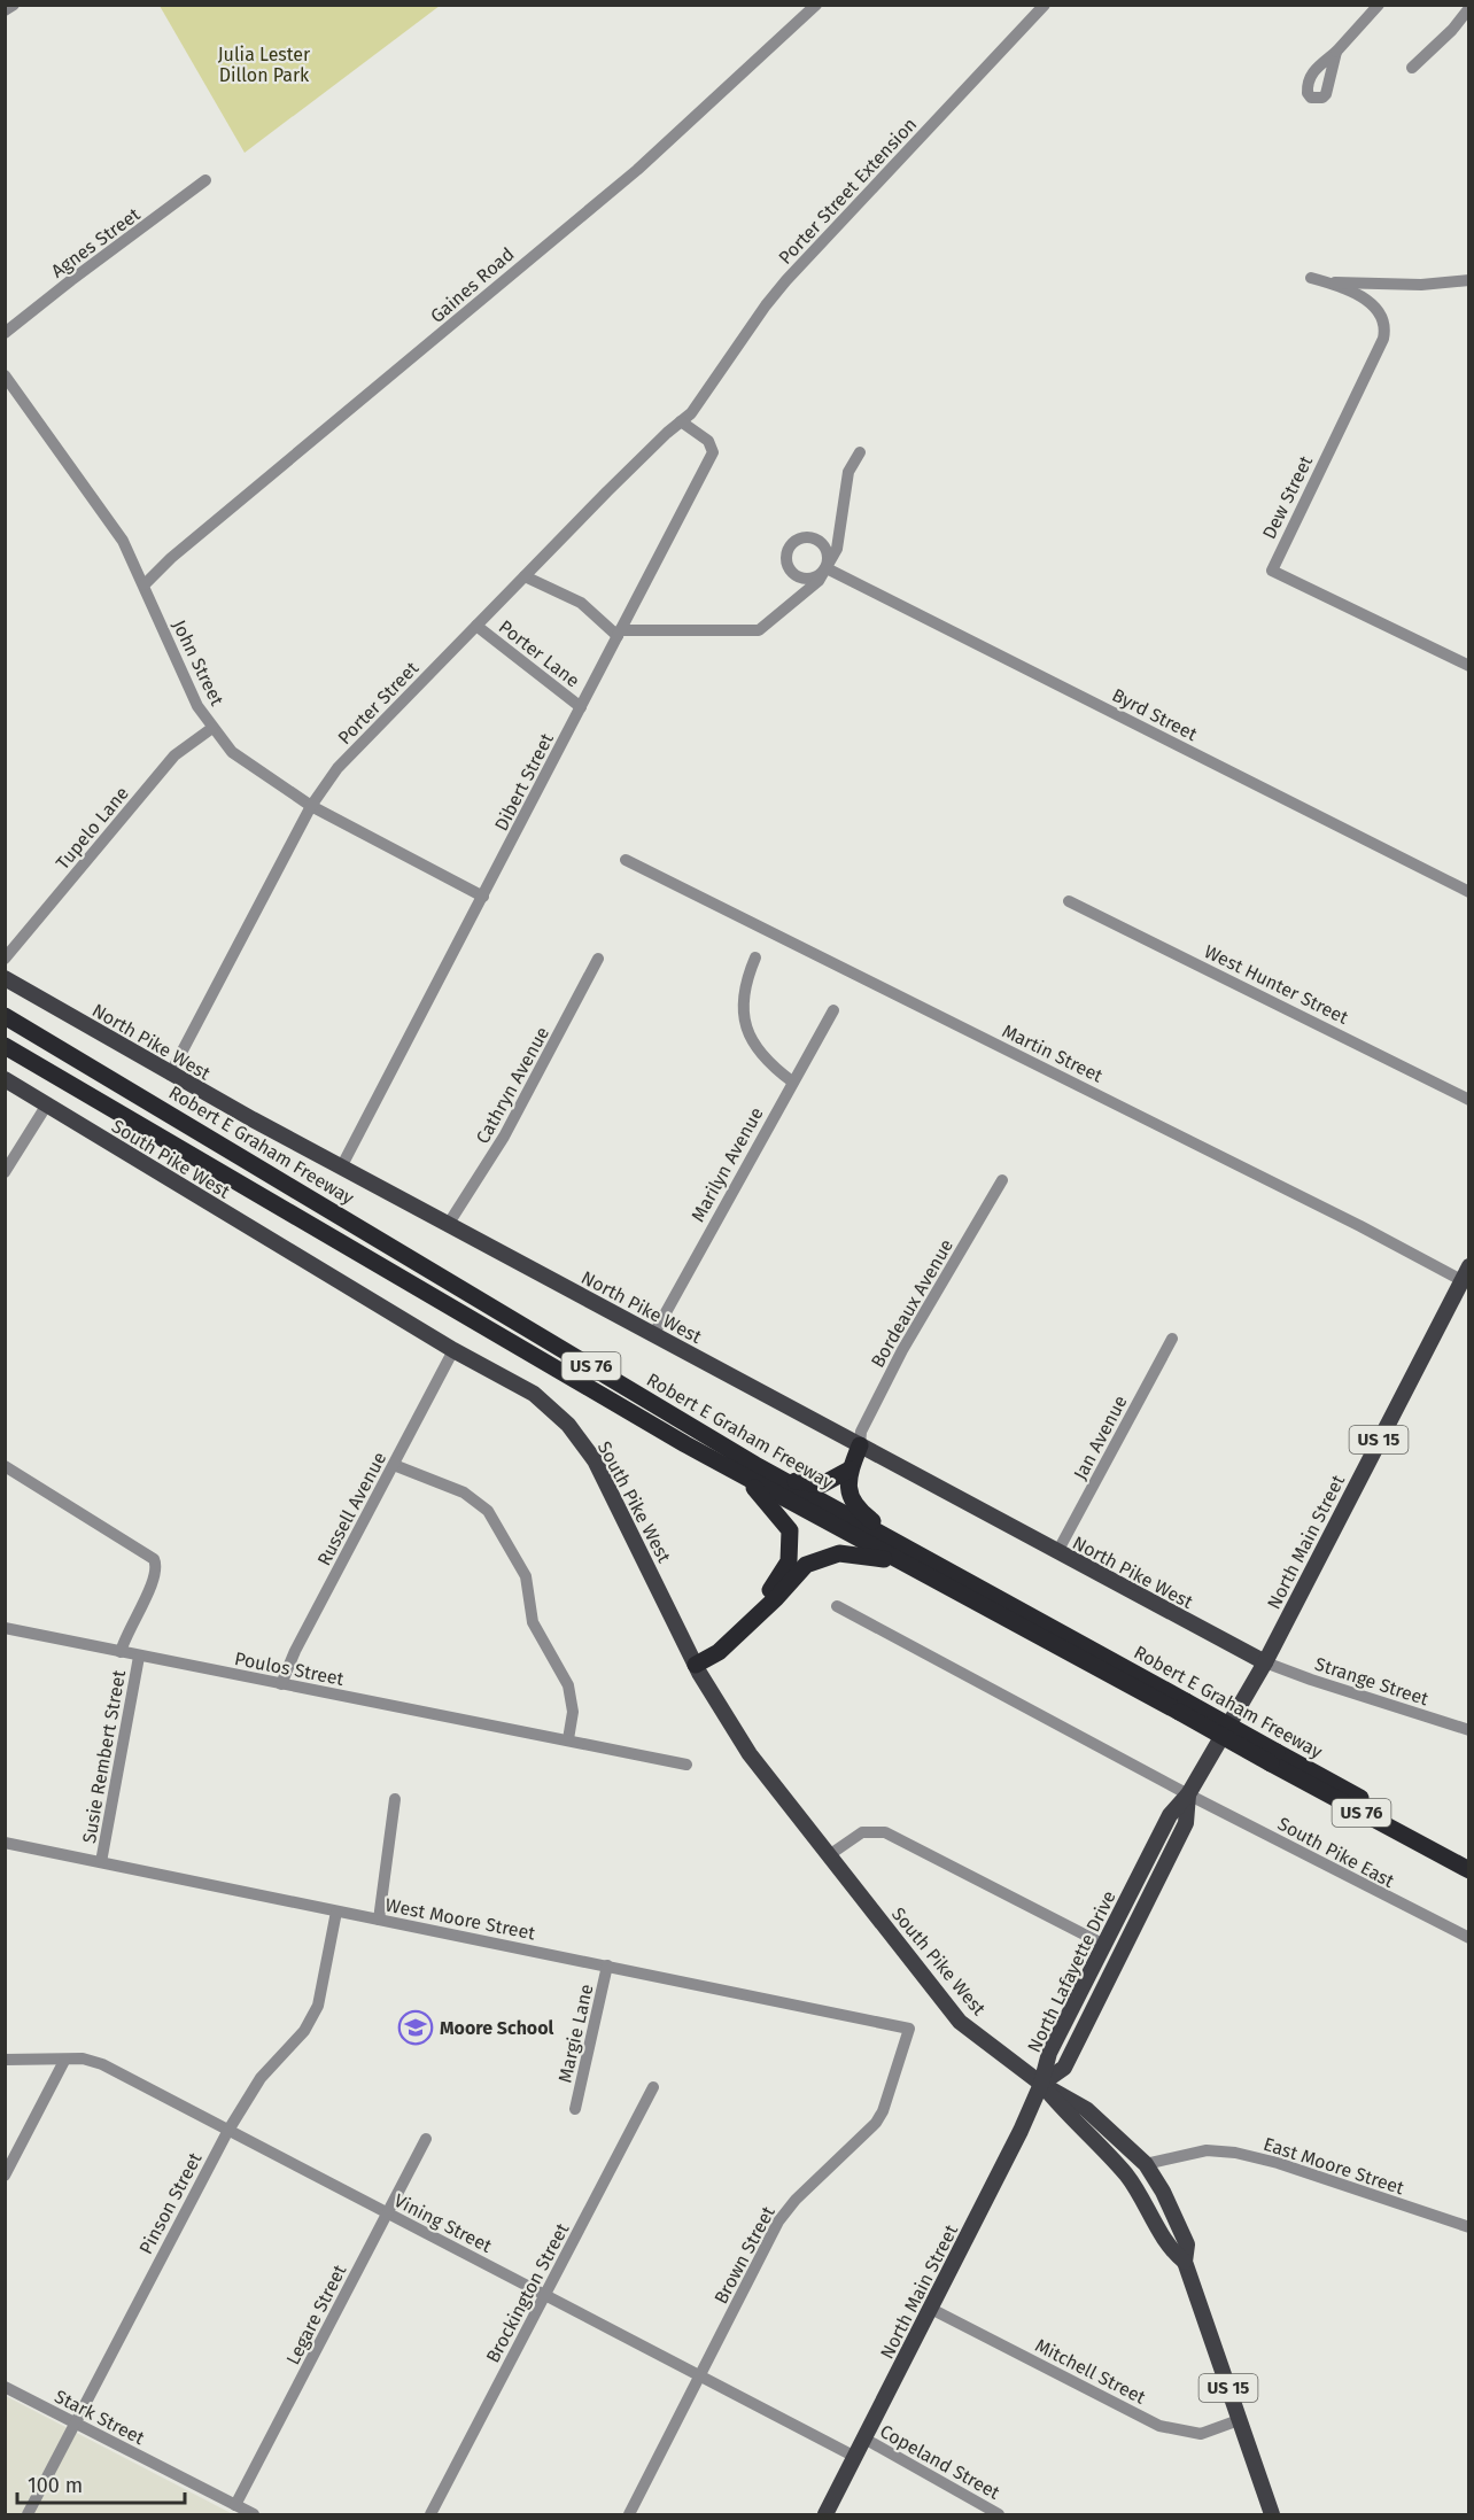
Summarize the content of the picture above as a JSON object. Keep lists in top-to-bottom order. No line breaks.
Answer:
{"streets":{"highway":["Robert E Graham Freeway","US 76"],"main road":["North Pike West","South Pike West","US 15","North Main Street","North Lafayette Drive"],"street":["Porter Street Extension","Agnes Street","Gaines Road","Dew Street","Porter Lane","John Street","Porter Street","Byrd Street","Dibert Street","Tupelo Lane","West Hunter Street","Martin Street","Cathryn Avenue","Marilyn Avenue","Bordeaux Avenue","Jan Avenue","Russell Avenue","Poulos Street","Strange Street","Susie Rembert Street","South Pike East","West Moore Street","Margie Lane","East Moore Street","Pinson Street","Vining Street","Brown Street","Brockington Street","Legare Street","Mitchell Street","Stark Street","Copeland Street"]},"crossings":[["Porter Street Extension","Porter Street"],["Porter Street Extension","Dibert Street"],["Gaines Road","John Street"],["Porter Lane","Porter Street"],["Porter Lane","Dibert Street"],["John Street","Porter Street"],["John Street","Dibert Street"],["John Street","Tupelo Lane"],["Porter Street","Dibert Street"],["Porter Street","North Pike West"],["Dibert Street","North Pike West"],["North Pike West","Cathryn Avenue"],["North Pike West","Marilyn Avenue"],["North Pike West","Bordeaux Avenue"],["North Pike West","Jan Avenue"],["North Pike West","North Main Street"],["North Pike West","Strange Street"],["Martin Street","North Main Street"],["South Pike West","Russell Avenue"],["South Pike West","North Main Street"],["South Pike West","North Lafayette Drive"],["Russell Avenue","Poulos Street"],["North Main Street","Strange Street"],["North Main Street","South Pike East"],["North Main Street","North Lafayette Drive"],["North Main Street","Vining Street"],["North Main Street","Mitchell Street"],["North Main Street","Copeland Street"],["Poulos Street","Susie Rembert Street"],["Susie Rembert Street","West Moore Street"],["South Pike East","North Lafayette Drive"],["West Moore Street","Margie Lane"],["West Moore Street","Pinson Street"],["West Moore Street","Brown Street"],["North Lafayette Drive","East Moore Street"],["North Lafayette Drive","Mitchell Street"],["Pinson Street","Vining Street"],["Pinson Street","Stark Street"],["Vining Street","Brown Street"],["Vining Street","Brockington Street"],["Vining Street","Legare Street"],["Legare Street","Stark Street"]],"parks":["Julia Lester Dillon Park"],"places":{"school or university":["Moore School"]},"scale_bar":"100 m"}
